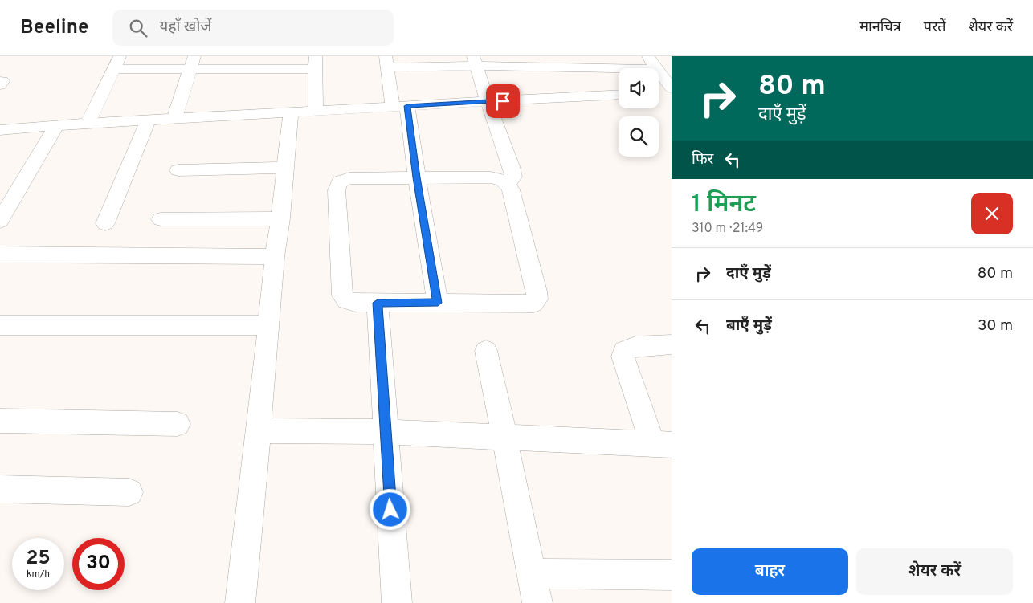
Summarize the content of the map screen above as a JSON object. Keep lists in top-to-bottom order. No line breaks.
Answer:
{"page":{"header":"Beeline","search":"यहाँ खोजें","nav":["मानचित्र","परतें","शेयर करें"],"turn":["80 m","दाएँ मुड़ें"],"then":"फिर","heading":["1 मिनट","310 m · 21:49"],"list":[{"name":"दाएँ मुड़ें","value":"80 m"},{"name":"बाएँ मुड़ें","value":"30 m"}],"speed":"25 km/h","limit":"30","buttons":["बाहर","शेयर करें"]}}
